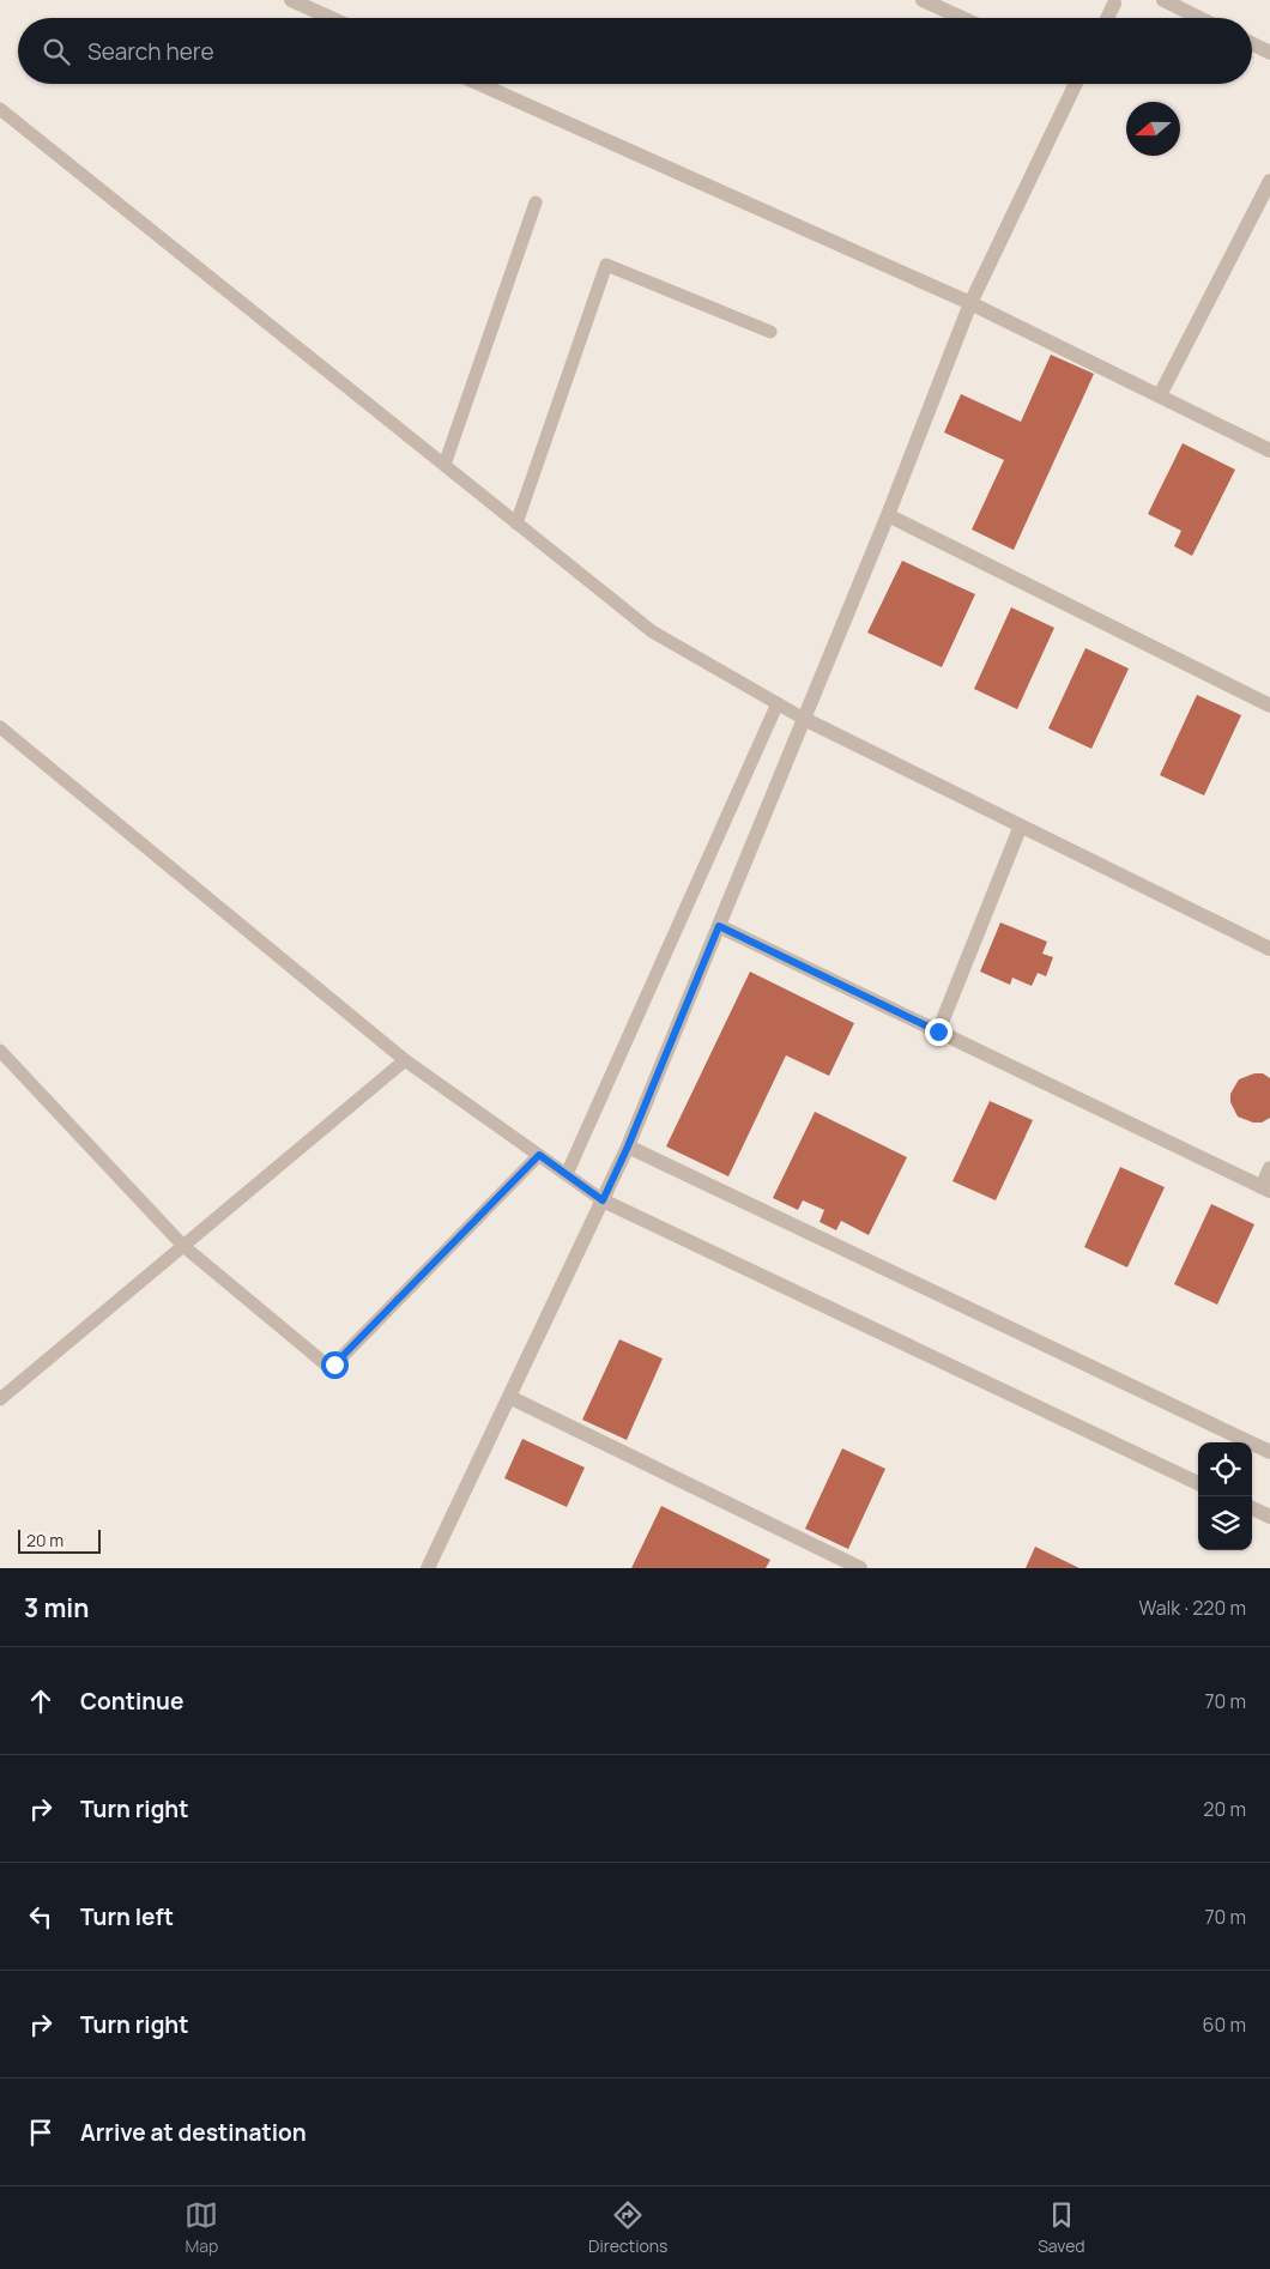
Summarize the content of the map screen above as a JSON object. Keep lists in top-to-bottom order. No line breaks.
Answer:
{"scale_bar":"20 m","north":"left","page":{"search":"Search here","scale":"20 m","heading":["3 min","Walk · 220 m"],"list":[["Continue","70 m"],["Turn right","20 m"],["Turn left","70 m"],["Turn right","60 m"],"Arrive at destination"],"nav":["Map","Directions","Saved"]}}
